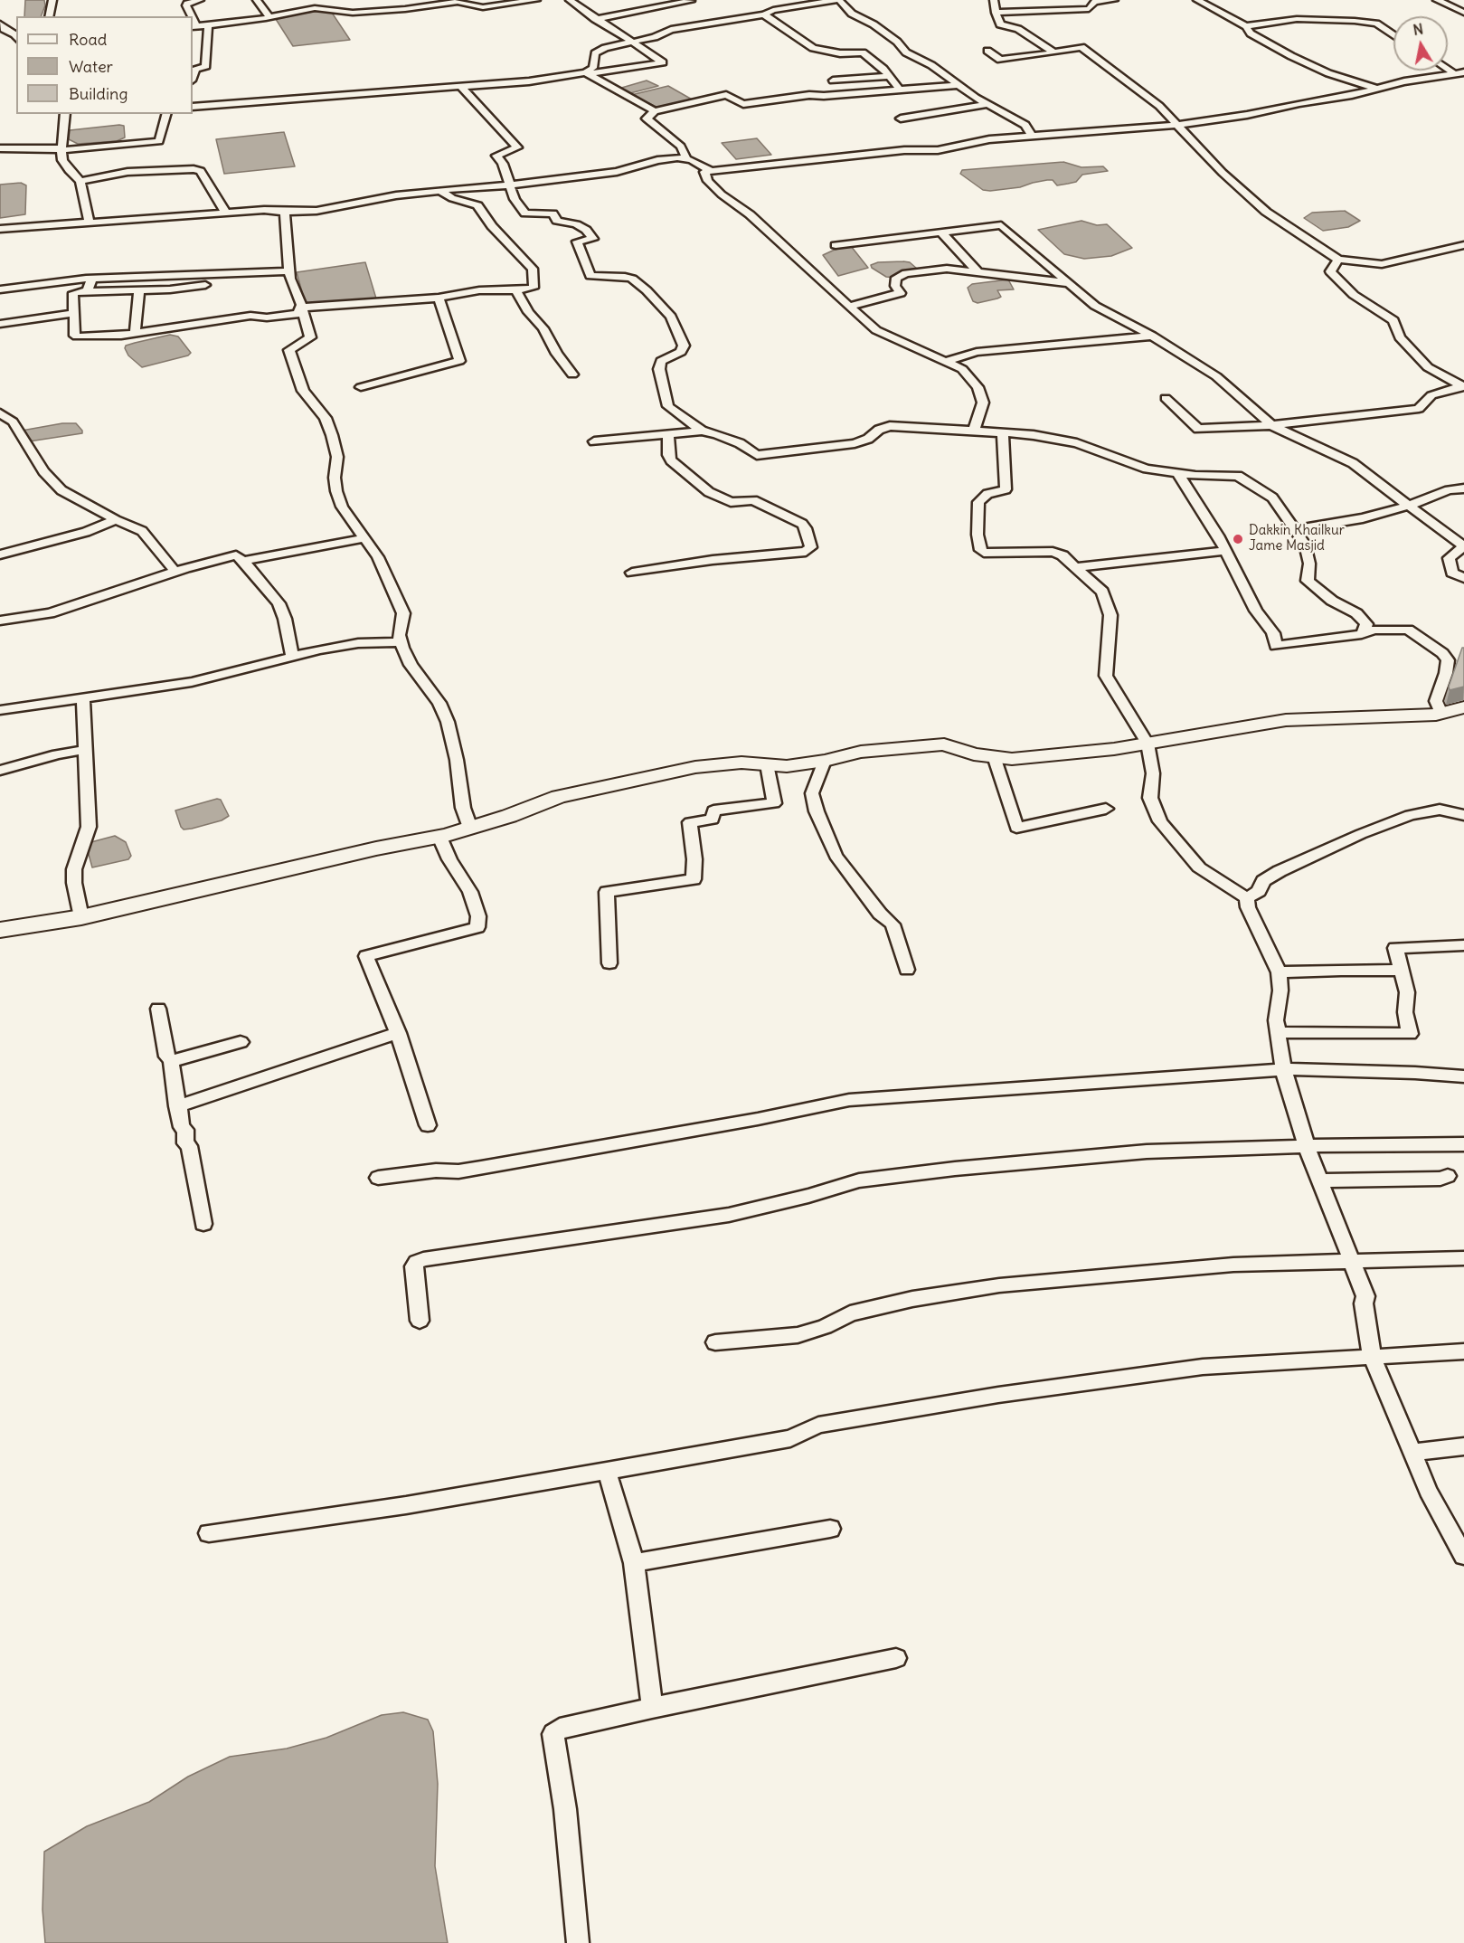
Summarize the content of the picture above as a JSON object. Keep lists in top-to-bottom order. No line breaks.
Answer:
{"places":["Dakkin Khailkur Jame Masjid"],"legend":["Road","Water","Building"],"north":"top"}
